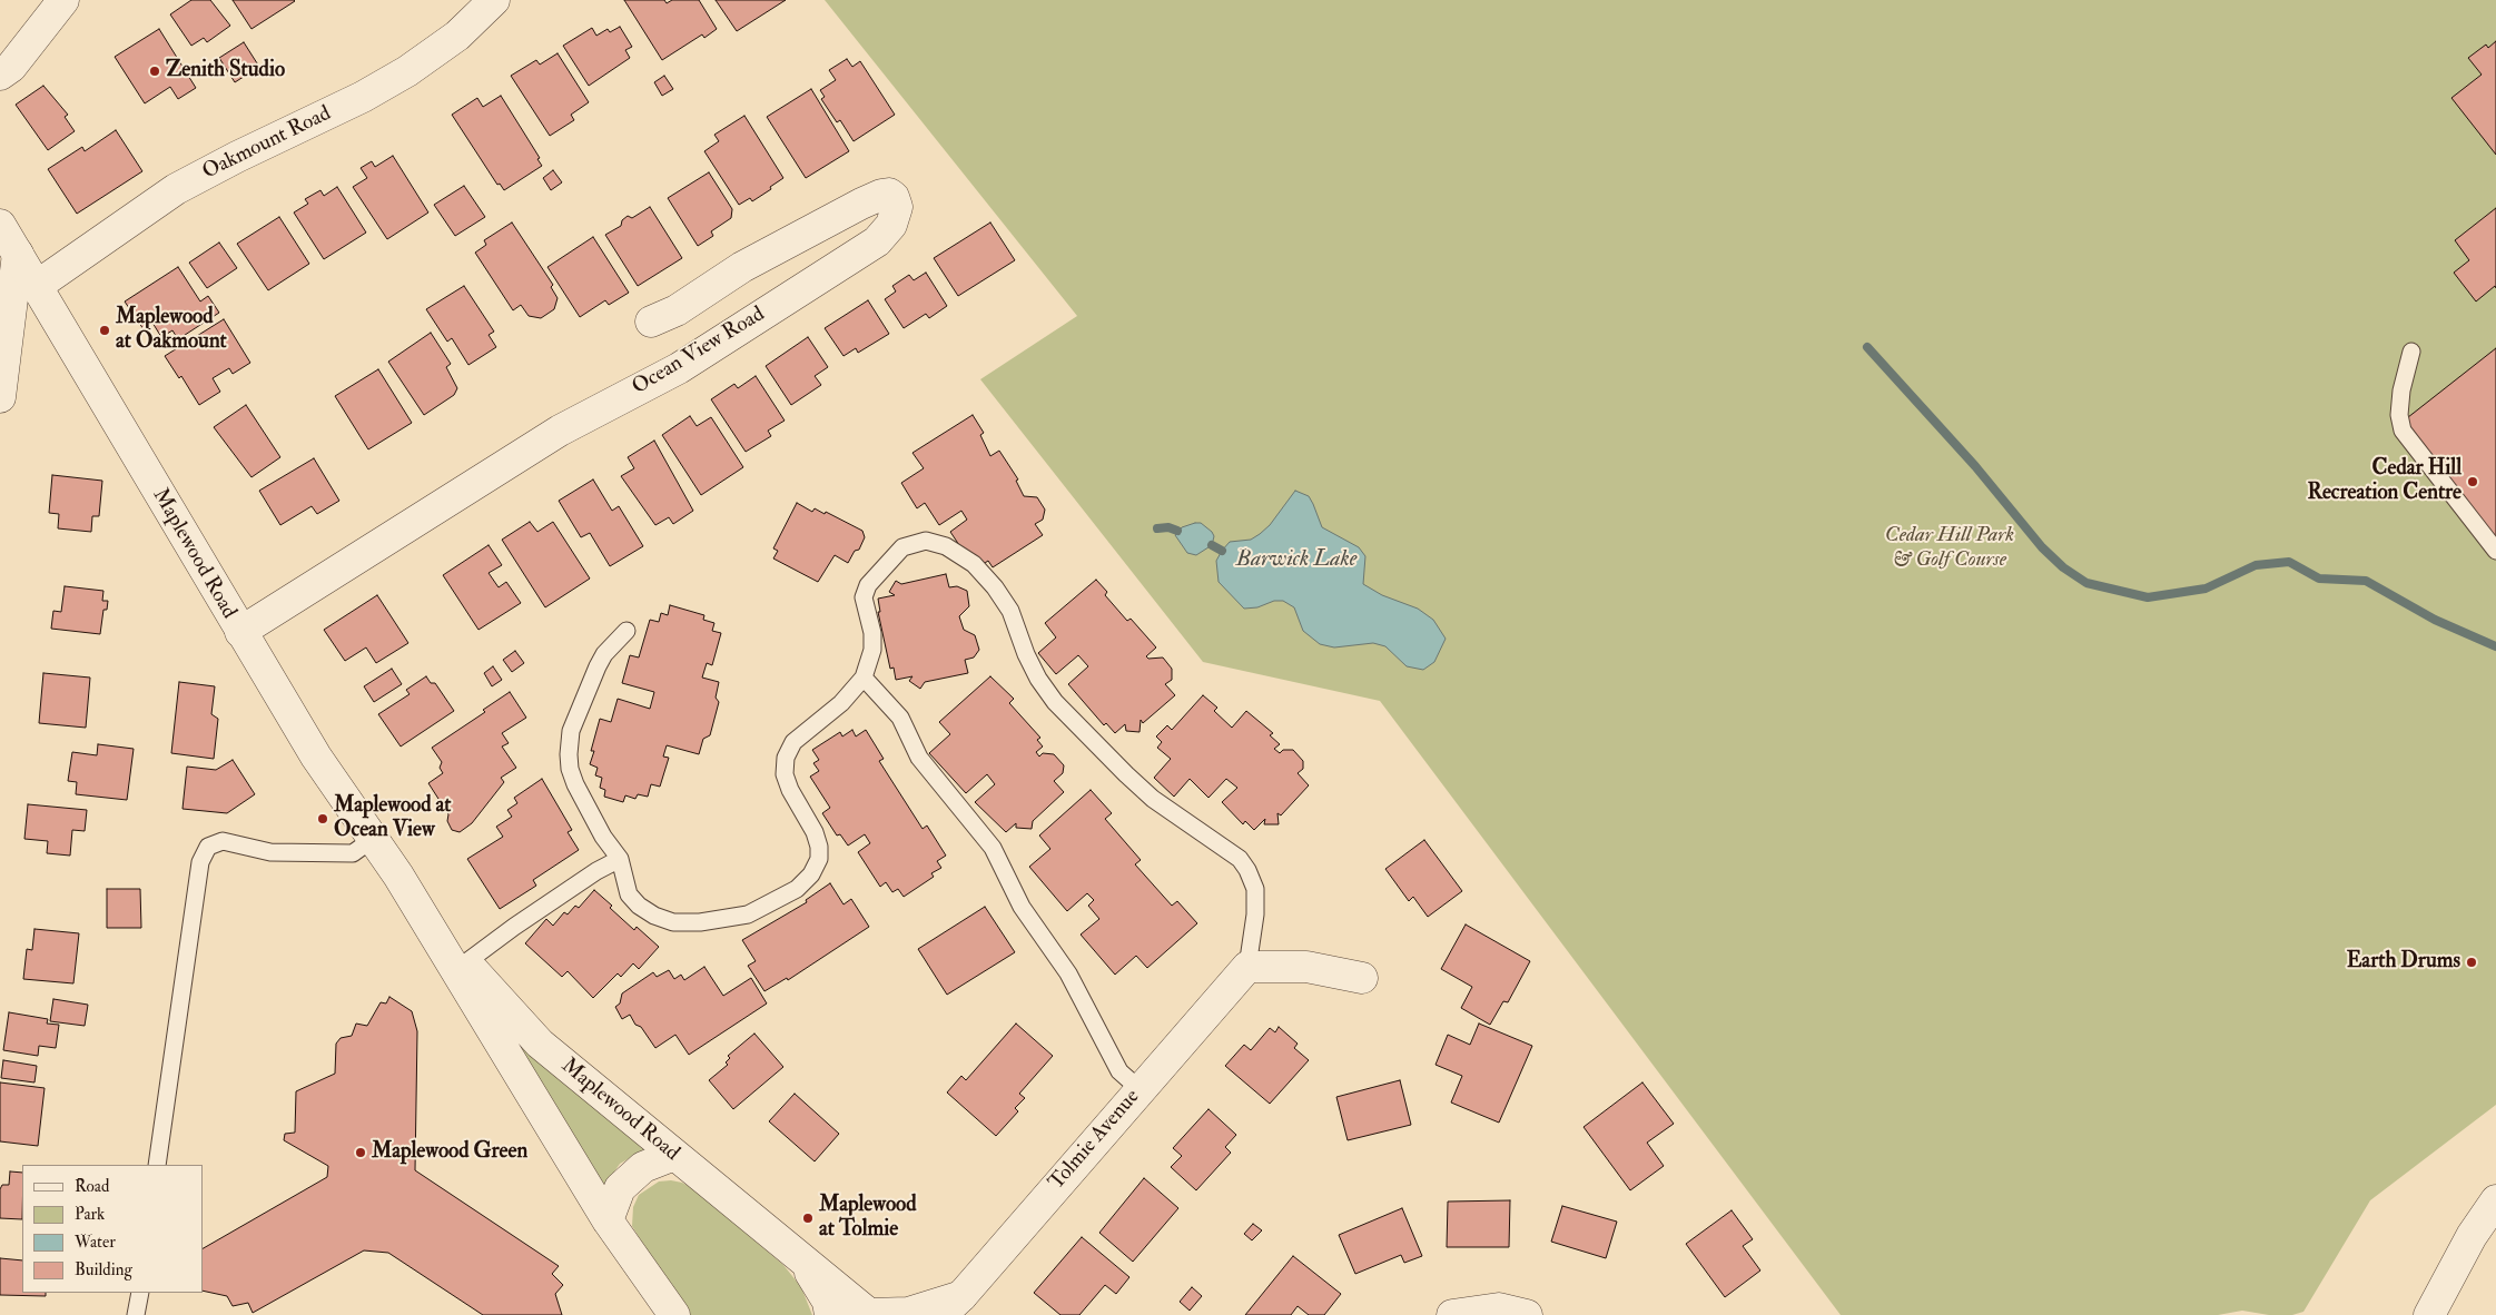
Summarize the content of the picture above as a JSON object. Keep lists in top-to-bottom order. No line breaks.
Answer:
{"streets":{"street":["Oakmount Road","Ocean View Road","Maplewood Road","Tolmie Avenue"]},"crossings":[["Oakmount Road","Maplewood Road"],["Ocean View Road","Maplewood Road"]],"water":["Barwick Lake"],"parks":["Cedar Hill Park & Golf Course"],"places":["Zenith Studio","Maplewood at Oakmount","Cedar Hill Recreation Centre","Maplewood at Ocean View","Earth Drums","Maplewood Green","Maplewood at Tolmie"],"legend":["Road","Park","Water","Building"]}
